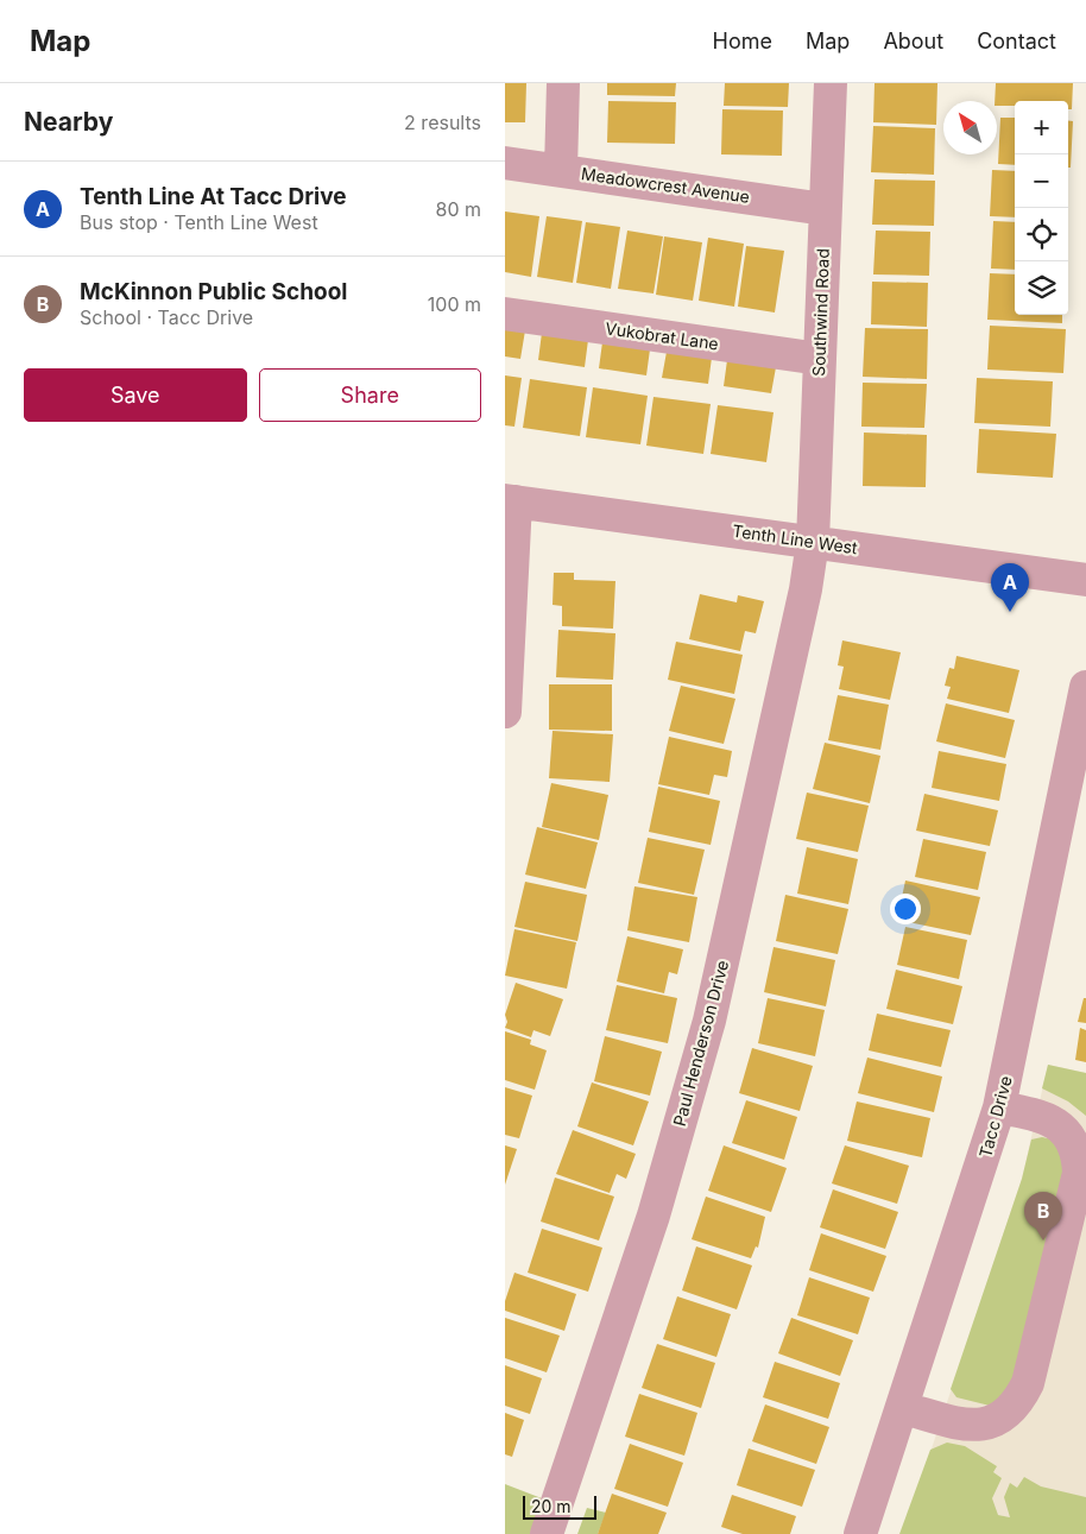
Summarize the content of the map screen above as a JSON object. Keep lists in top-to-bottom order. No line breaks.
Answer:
{"streets":{"street":["Meadowcrest Avenue","Southwind Road","Vukobrat Lane","Tenth Line West","Paul Henderson Drive","Tacc Drive"]},"crossings":[["Meadowcrest Avenue","Southwind Road"],["Southwind Road","Vukobrat Lane"],["Southwind Road","Tenth Line West"],["Southwind Road","Paul Henderson Drive"],["Tenth Line West","Paul Henderson Drive"]],"scale_bar":"20 m","north":"top left","page":{"header":"Map","nav":["Home","Map","About","Contact"],"heading":["Nearby","2 results"],"map_buttons":["+","−"],"list":[{"mark":"A","name":"Tenth Line At Tacc Drive","note":"Bus stop · Tenth Line West","value":"80 m"},{"mark":"B","name":"McKinnon Public School","note":"School · Tacc Drive","value":"100 m"}],"buttons":["Save","Share"],"pins":["A","B"],"scale":"20 m"}}
